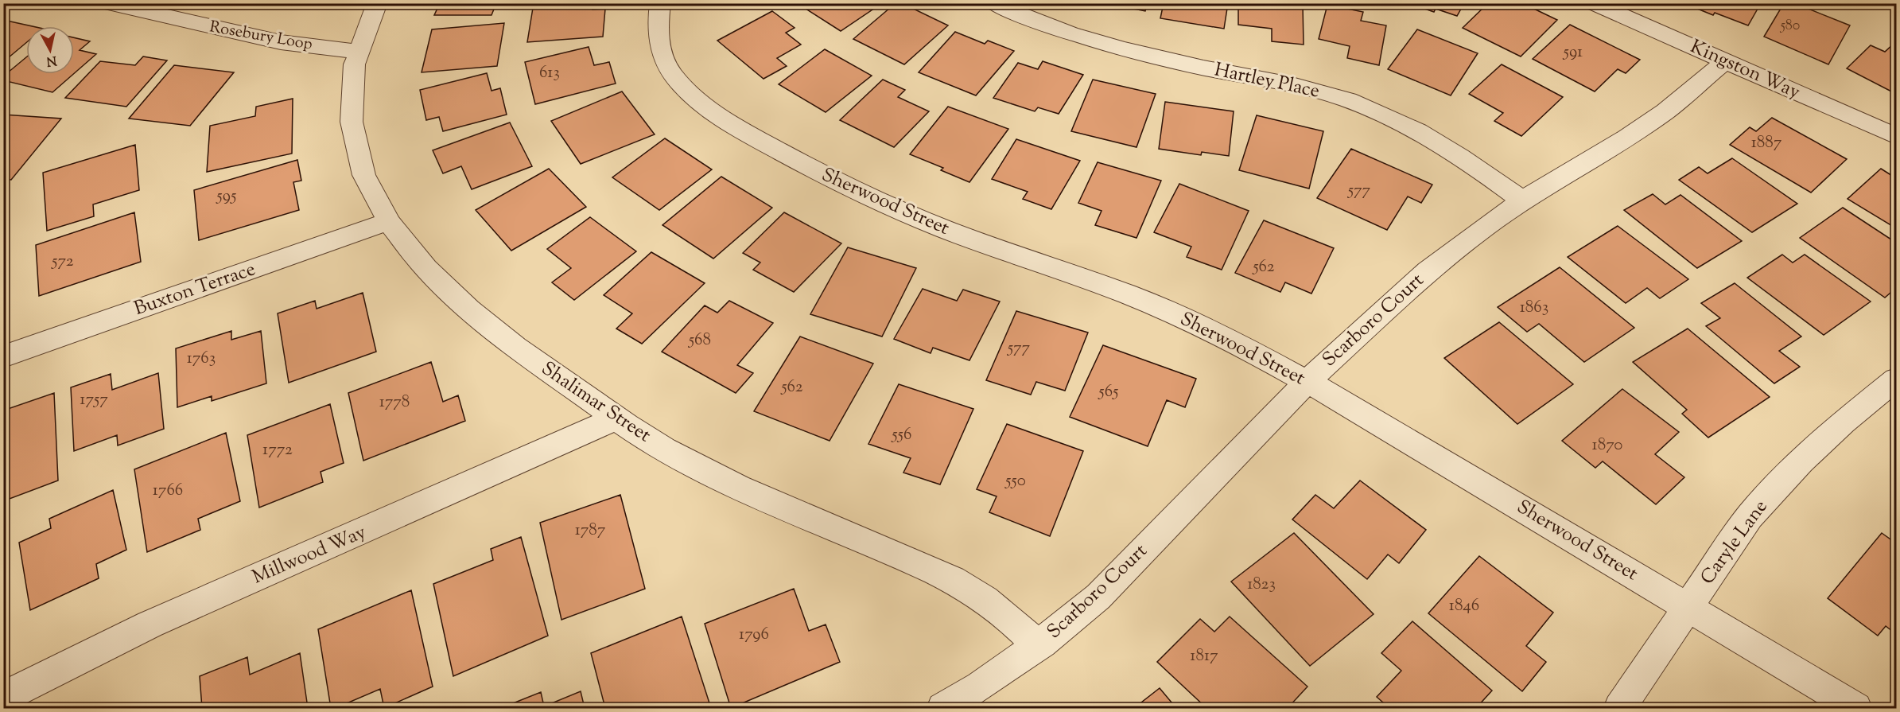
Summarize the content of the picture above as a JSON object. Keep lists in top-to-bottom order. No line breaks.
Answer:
{"streets":{"street":["Rosebury Loop","Kingston Way","Hartley Place","Sherwood Street","Buxton Terrace","Scarboro Court","Shalimar Street","Caryle Lane","Millwood Way"]},"crossings":[["Rosebury Loop","Shalimar Street"],["Kingston Way","Scarboro Court"],["Hartley Place","Scarboro Court"],["Sherwood Street","Scarboro Court"],["Sherwood Street","Caryle Lane"],["Buxton Terrace","Shalimar Street"],["Scarboro Court","Shalimar Street"],["Shalimar Street","Millwood Way"]],"house_numbers":["580","591","613","1887","577","595","572","562","1863","568","577","1763","562","565","1757","1778","556","1870","1772","550","1766","1787","1823","1846","1796","1817"],"north":"bottom"}
